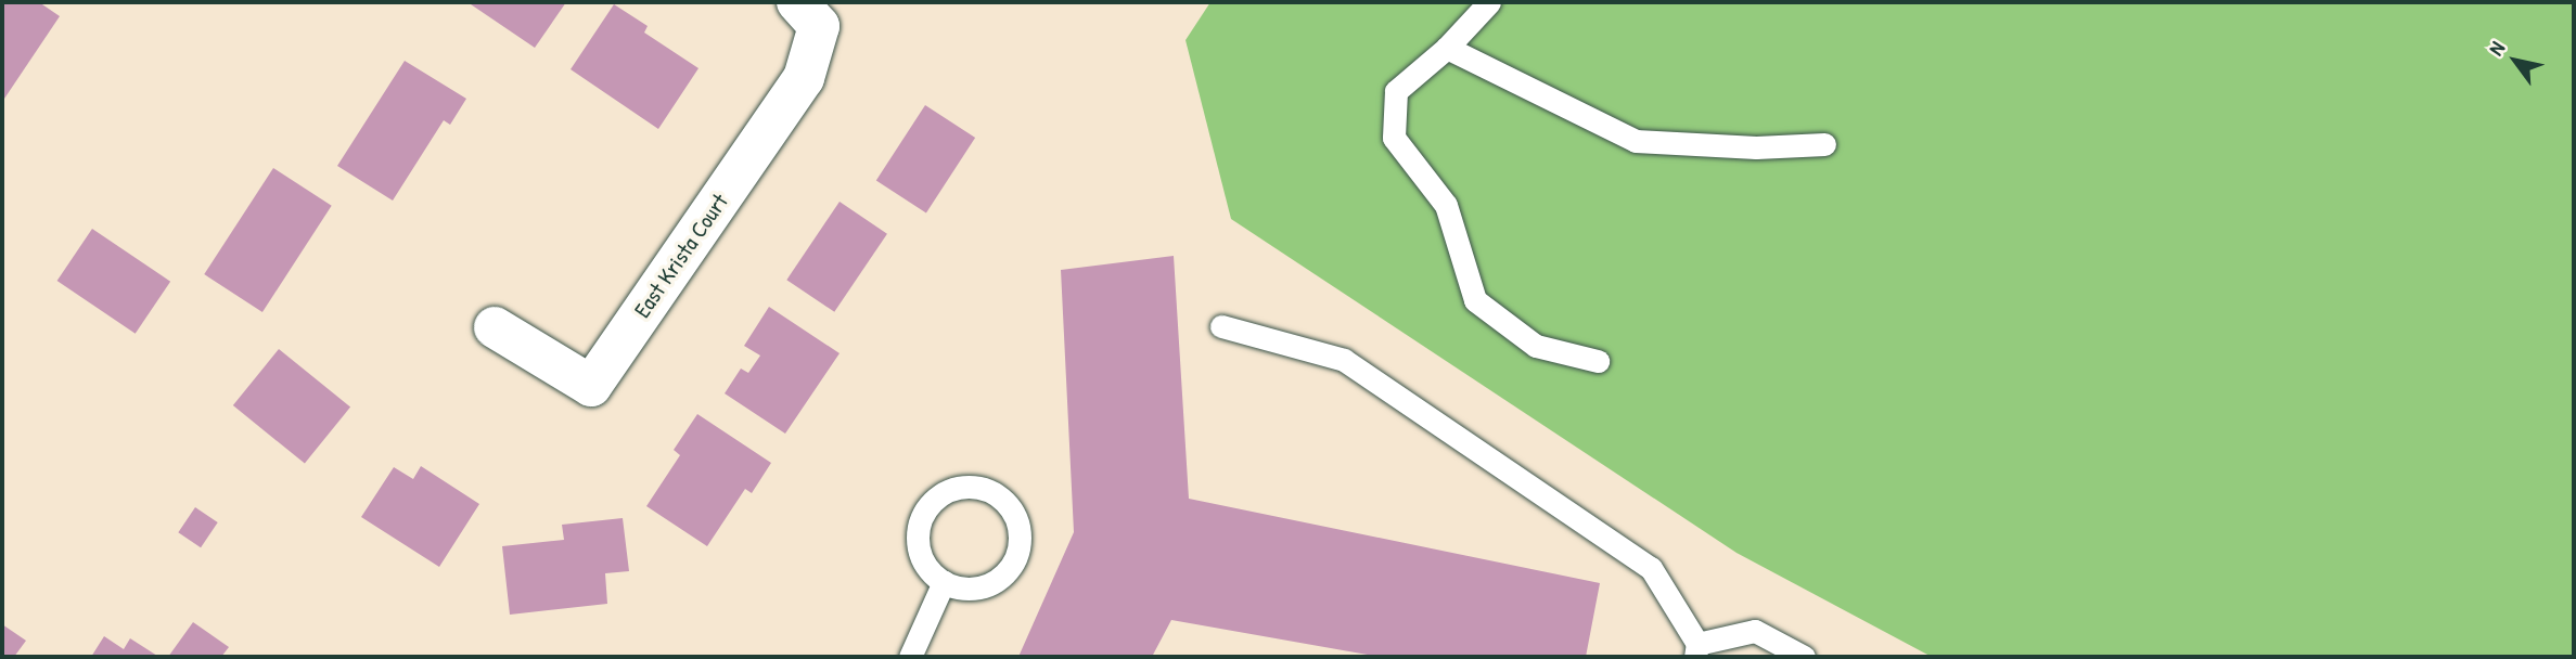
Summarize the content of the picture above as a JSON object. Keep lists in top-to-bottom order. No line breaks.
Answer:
{"streets":{"street":["East Krista Court"]},"north":"top left"}
